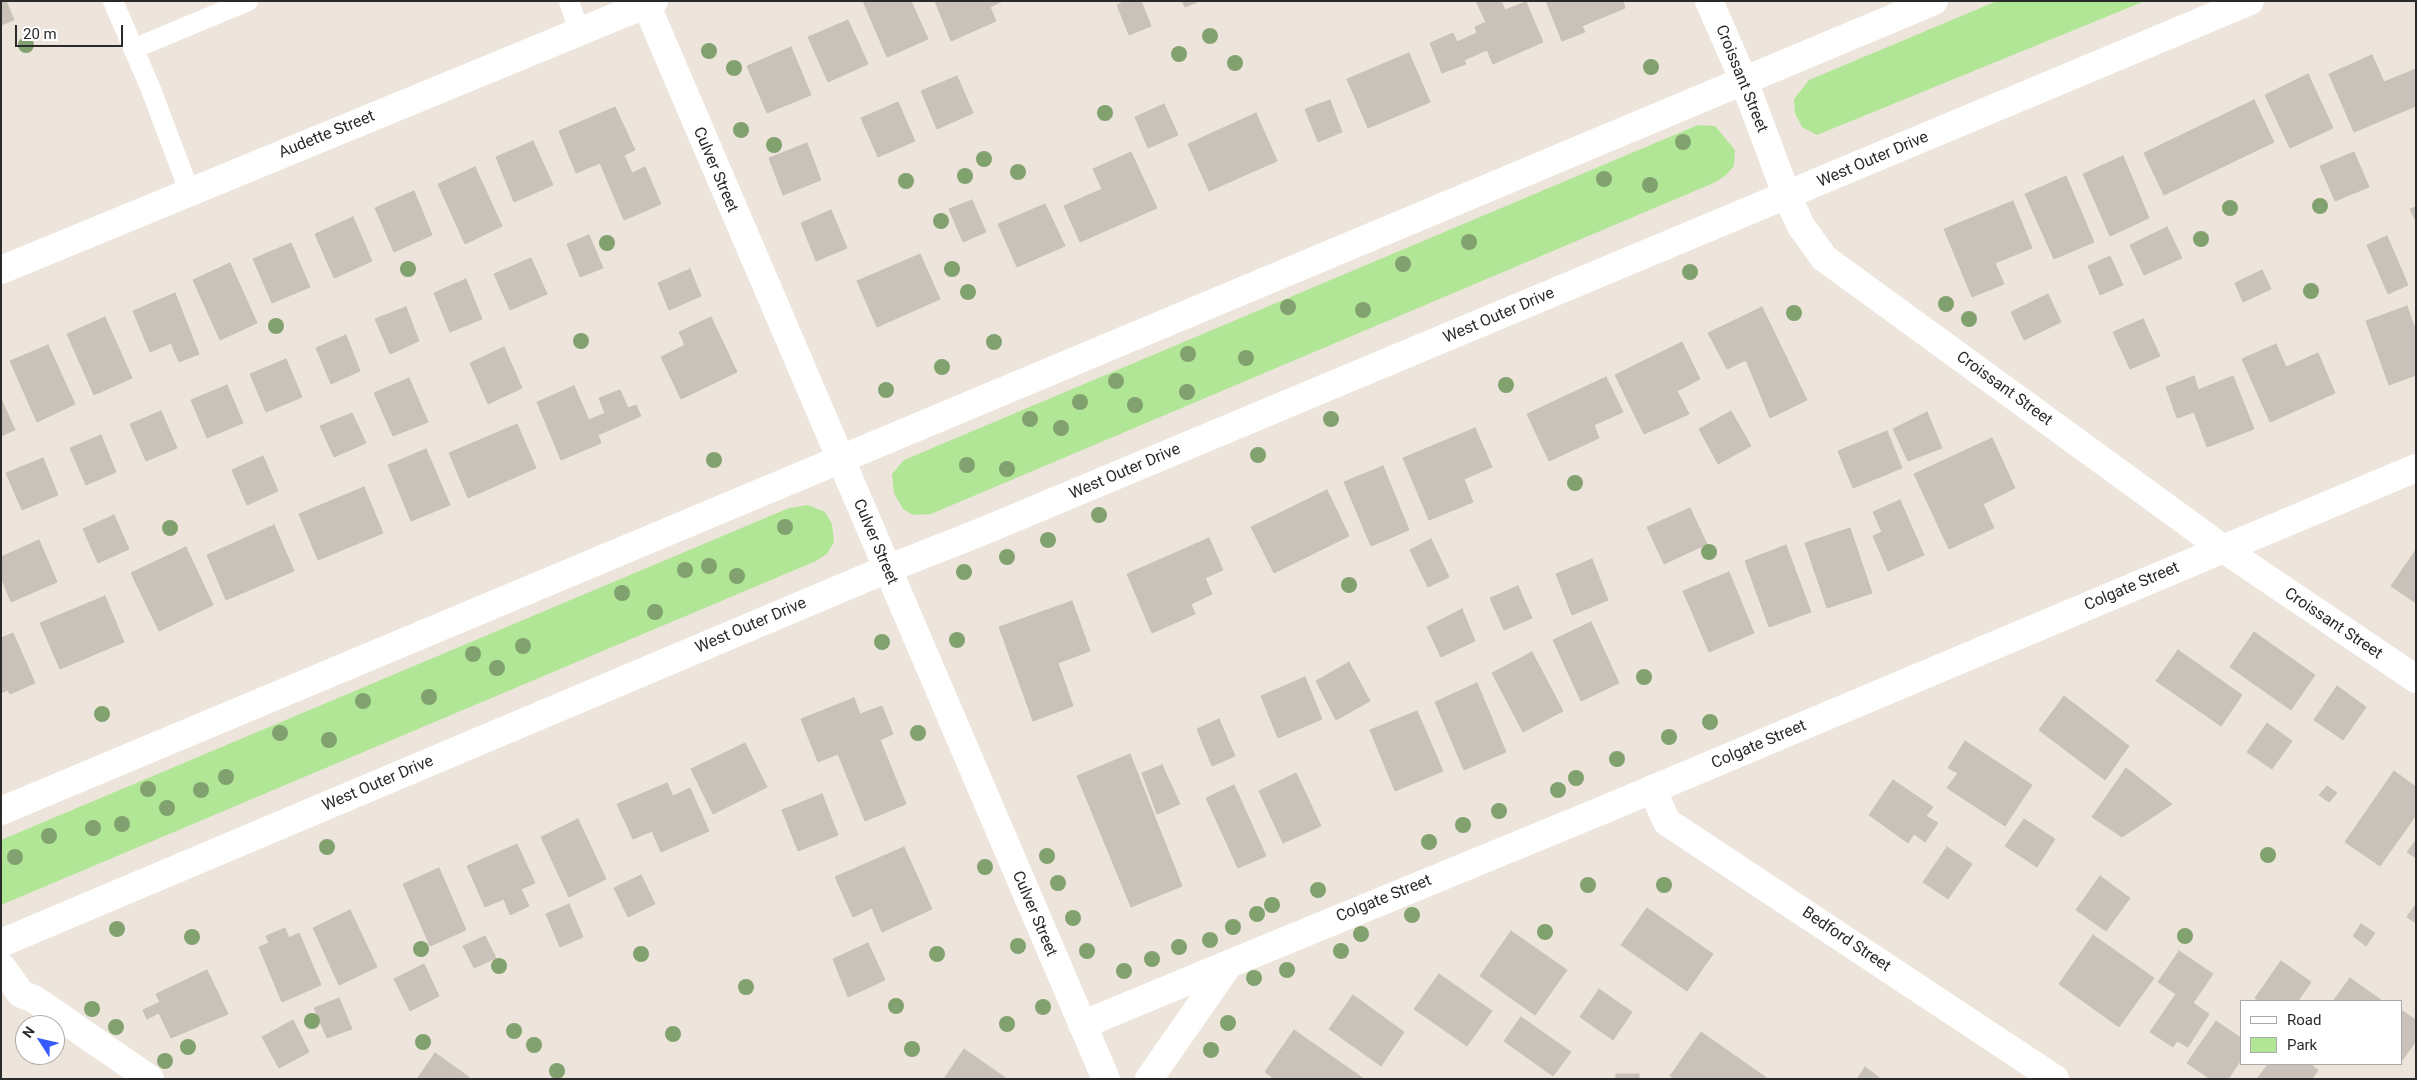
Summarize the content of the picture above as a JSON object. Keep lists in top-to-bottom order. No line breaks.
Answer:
{"streets":{"street":["Croissant Street","Audette Street","West Outer Drive","Culver Street","Colgate Street","Bedford Street"]},"crossings":[["Croissant Street","West Outer Drive"],["Croissant Street","Colgate Street"],["Audette Street","Culver Street"],["West Outer Drive","Culver Street"],["Culver Street","Colgate Street"],["Colgate Street","Bedford Street"]],"legend":["Road","Park"],"scale_bar":"20 m","north":"top left"}
